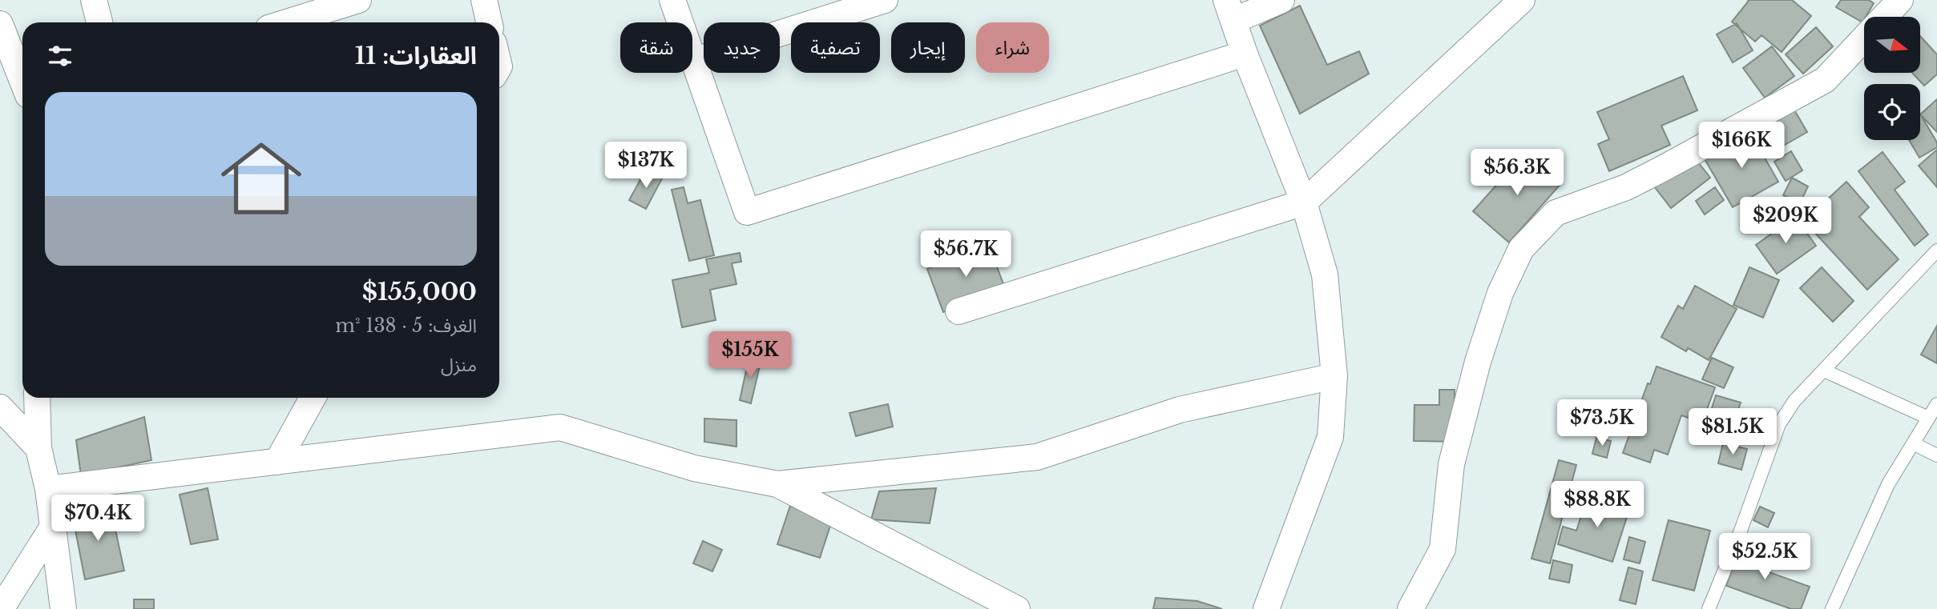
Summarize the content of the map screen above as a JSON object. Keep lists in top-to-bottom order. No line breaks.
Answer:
{"north":"right","page":{"chip":["شراء","إيجار","تصفية","جديد","شقة"],"heading":"العقارات: 11","list":[{"name":"$155,000","note":"الغرف: 5 · 138 m² · منزل"}],"price":["$166K","$137K","$56.3K","$209K","$56.7K","$155K","$73.5K","$81.5K","$88.8K","$70.4K","$52.5K"]}}
